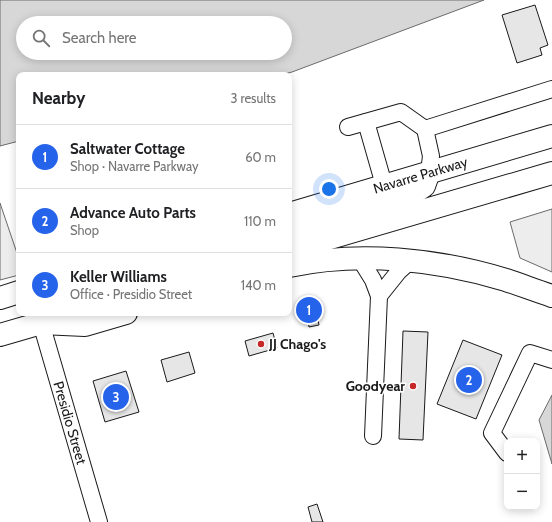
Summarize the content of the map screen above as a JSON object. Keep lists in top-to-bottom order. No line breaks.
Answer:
{"streets":{"highway":["Navarre Parkway"],"street":["Presidio Street"]},"places":["JJ Chago's","Goodyear"],"page":{"search":"Search here","heading":["Nearby","3 results"],"list":[{"mark":"1","name":"Saltwater Cottage","note":"Shop · Navarre Parkway","value":"60 m"},{"mark":"2","name":"Advance Auto Parts","note":"Shop","value":"110 m"},{"mark":"3","name":"Keller Williams","note":"Office · Presidio Street","value":"140 m"}],"pins":["1","2","3"],"map_buttons":["+","−"]}}
